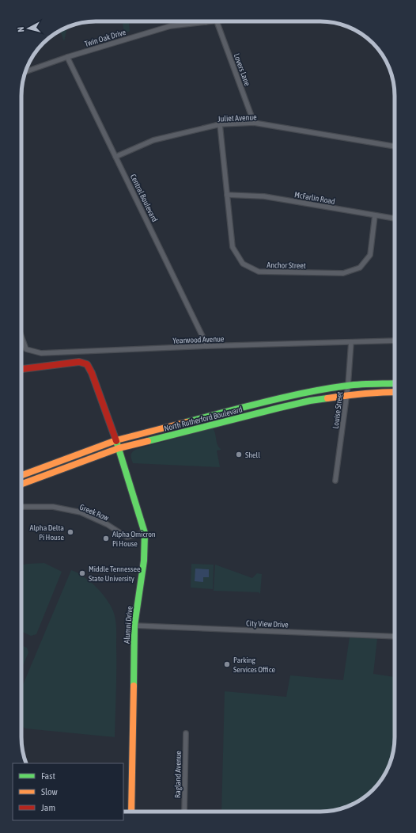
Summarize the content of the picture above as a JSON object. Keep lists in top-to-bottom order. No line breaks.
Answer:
{"streets":{"main road":["North Rutherford Boulevard","Alumni Drive"],"street":["Twin Oak Drive","Lovers Lane","Juliet Avenue","Central Boulevard","McFarlin Road","Anchor Street","Yearwood Avenue","Louise Street","Greek Row","City View Drive","Ragland Avenue"]},"crossings":[["Twin Oak Drive","Lovers Lane"],["Twin Oak Drive","Central Boulevard"],["Lovers Lane","Juliet Avenue"],["Juliet Avenue","Central Boulevard"],["Juliet Avenue","Anchor Street"],["Central Boulevard","Yearwood Avenue"],["McFarlin Road","Anchor Street"],["Yearwood Avenue","Louise Street"],["Louise Street","North Rutherford Boulevard"],["North Rutherford Boulevard","Alumni Drive"],["Greek Row","Alumni Drive"],["City View Drive","Alumni Drive"]],"places":["Shell","Alpha Delta Pi House","Alpha Omicron Pi House","Middle Tennessee State University","Parking Services Office"],"legend":["Fast","Slow","Jam"],"north":"left"}
